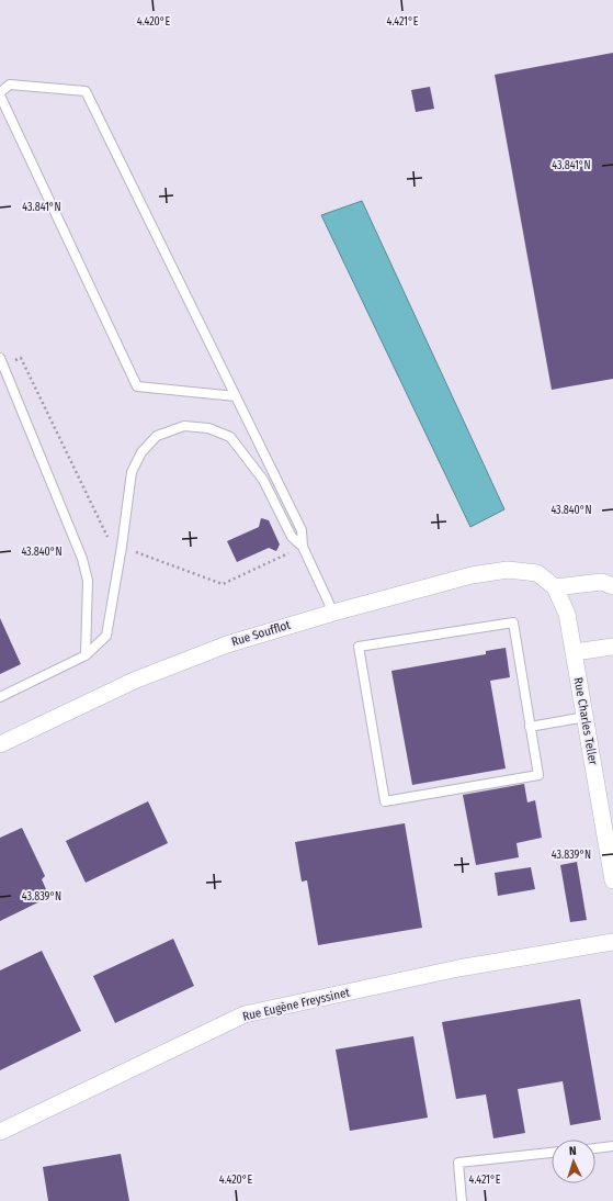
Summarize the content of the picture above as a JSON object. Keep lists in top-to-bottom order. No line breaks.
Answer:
{"streets":{"street":["Rue Soufflot","Rue Charles Teller","Rue Eugène Freyssinet"]},"crossings":[["Rue Soufflot","Rue Charles Teller"]],"north":"top","coordinates":["4.420°E","4.421°E","43.841°N","43.840°N","43.839°N"]}
